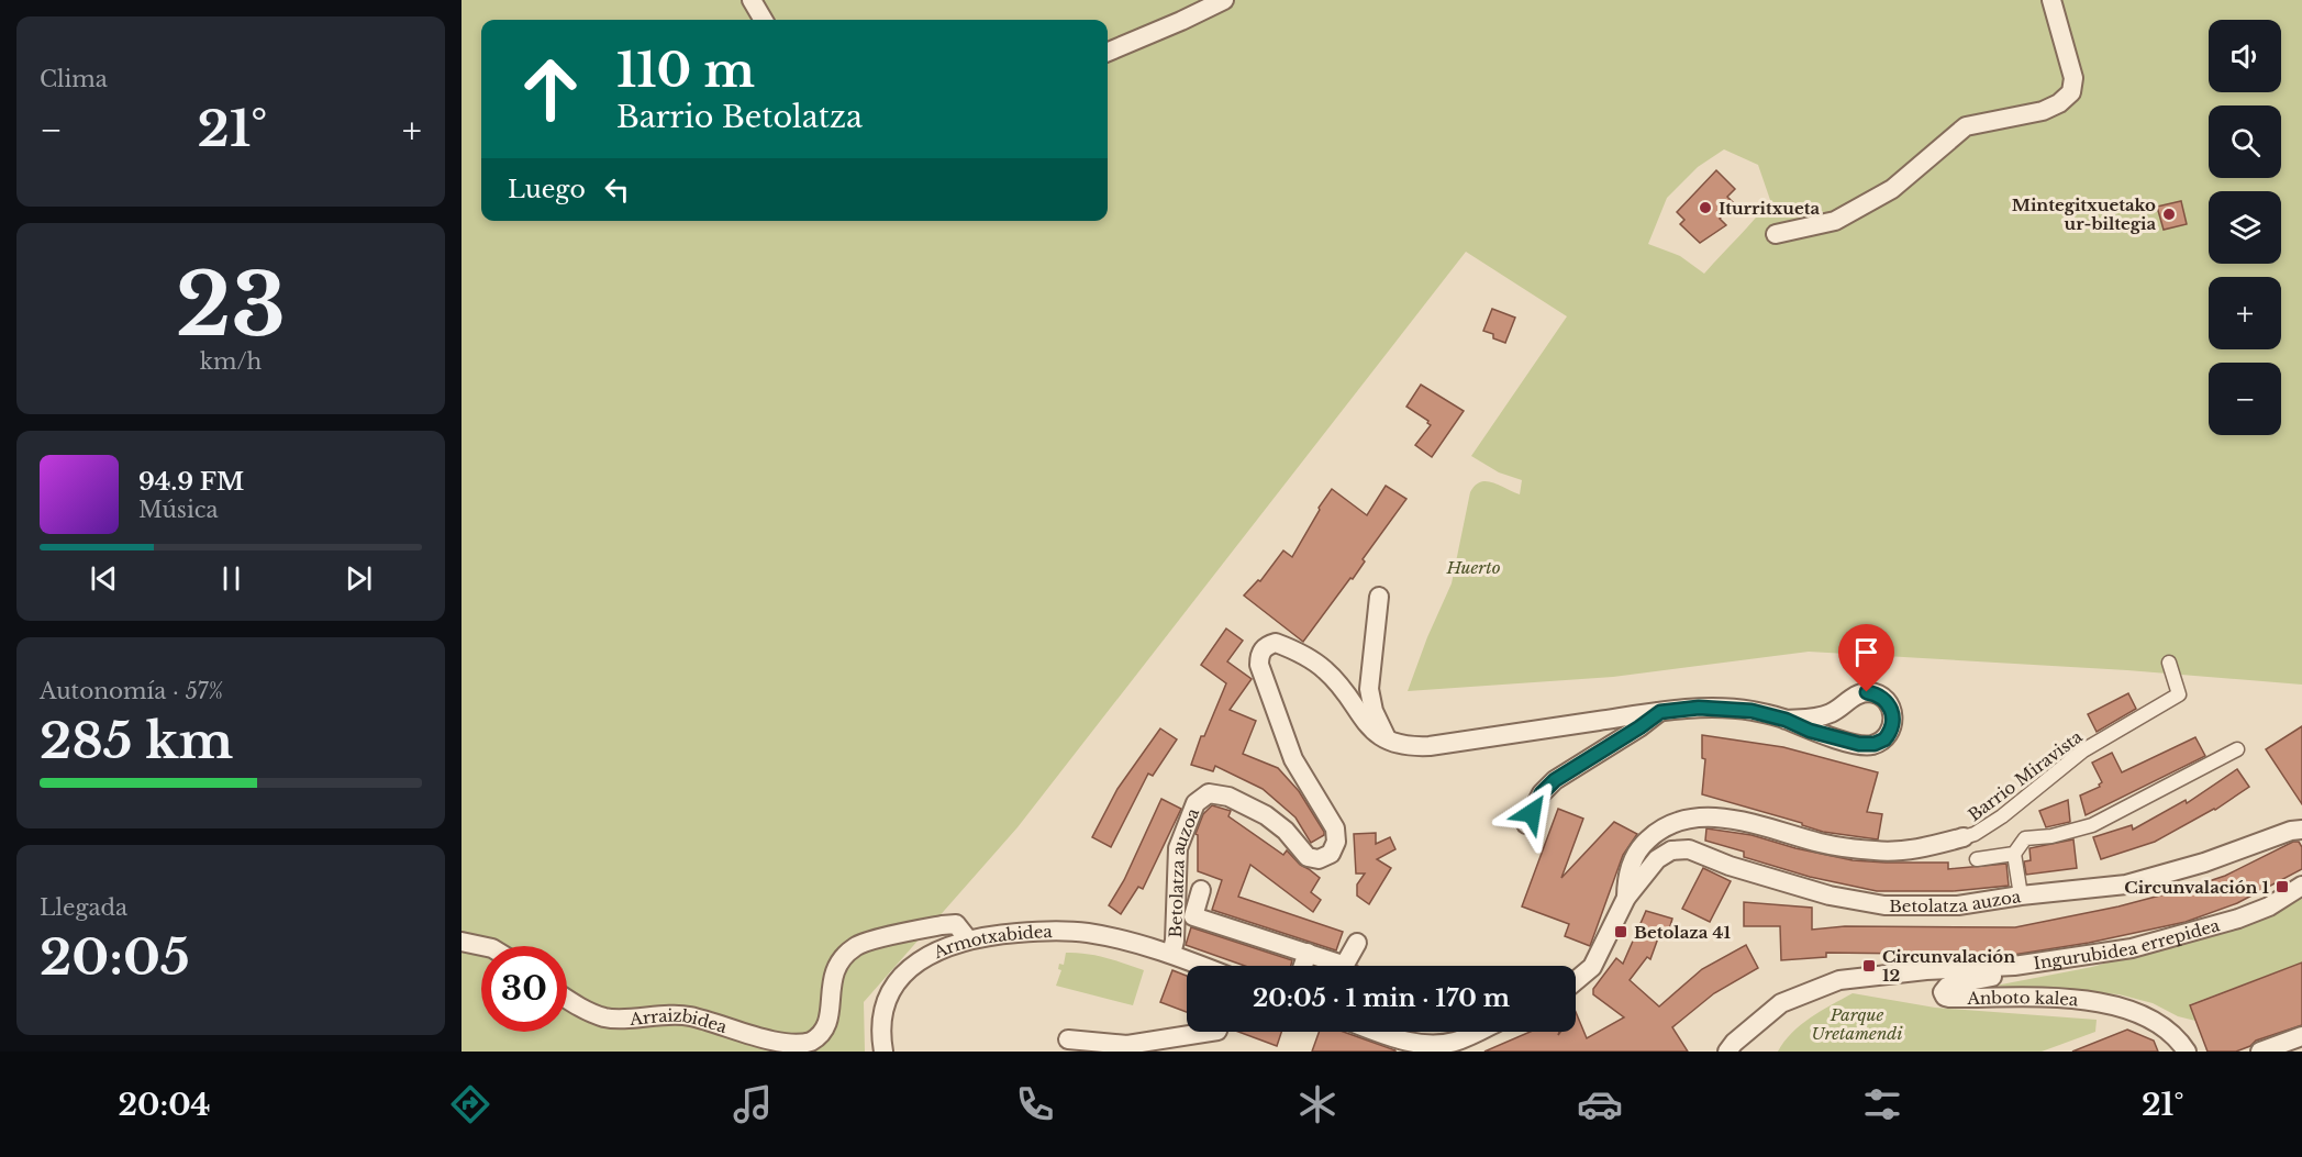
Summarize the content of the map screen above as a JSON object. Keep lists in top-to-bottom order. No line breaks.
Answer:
{"streets":{"street":["Barrio Miravista","Betolatza auzoa","Armotxabidea","Ingurubidea errepidea","Anboto kalea","Arraizbidea"]},"crossings":[["Barrio Miravista","Betolatza auzoa"],["Betolatza auzoa","Armotxabidea"],["Armotxabidea","Arraizbidea"],["Ingurubidea errepidea","Anboto kalea"]],"parks":["Huerto","Parque Uretamendi"],"places":{"other":["Iturritxueta","Mintegitxuetako ur-biltegia"],"transit":["Circunvalación 1","Betolaza 41","Circunvalación 12"]},"page":{"tile":["Clima",["23","km/h"],["Autonomía · 57%","285 km"],["Llegada","20:05"]],"map_buttons":["+","−"],"turn":["110 m","Barrio Betolatza"],"heat":["−","21°","+"],"then":"Luego","song":["94.9 FM","Música"],"limit":"30","trip":"20:05 · 1 min · 170 m","tabs":["20:04","21°"]}}
